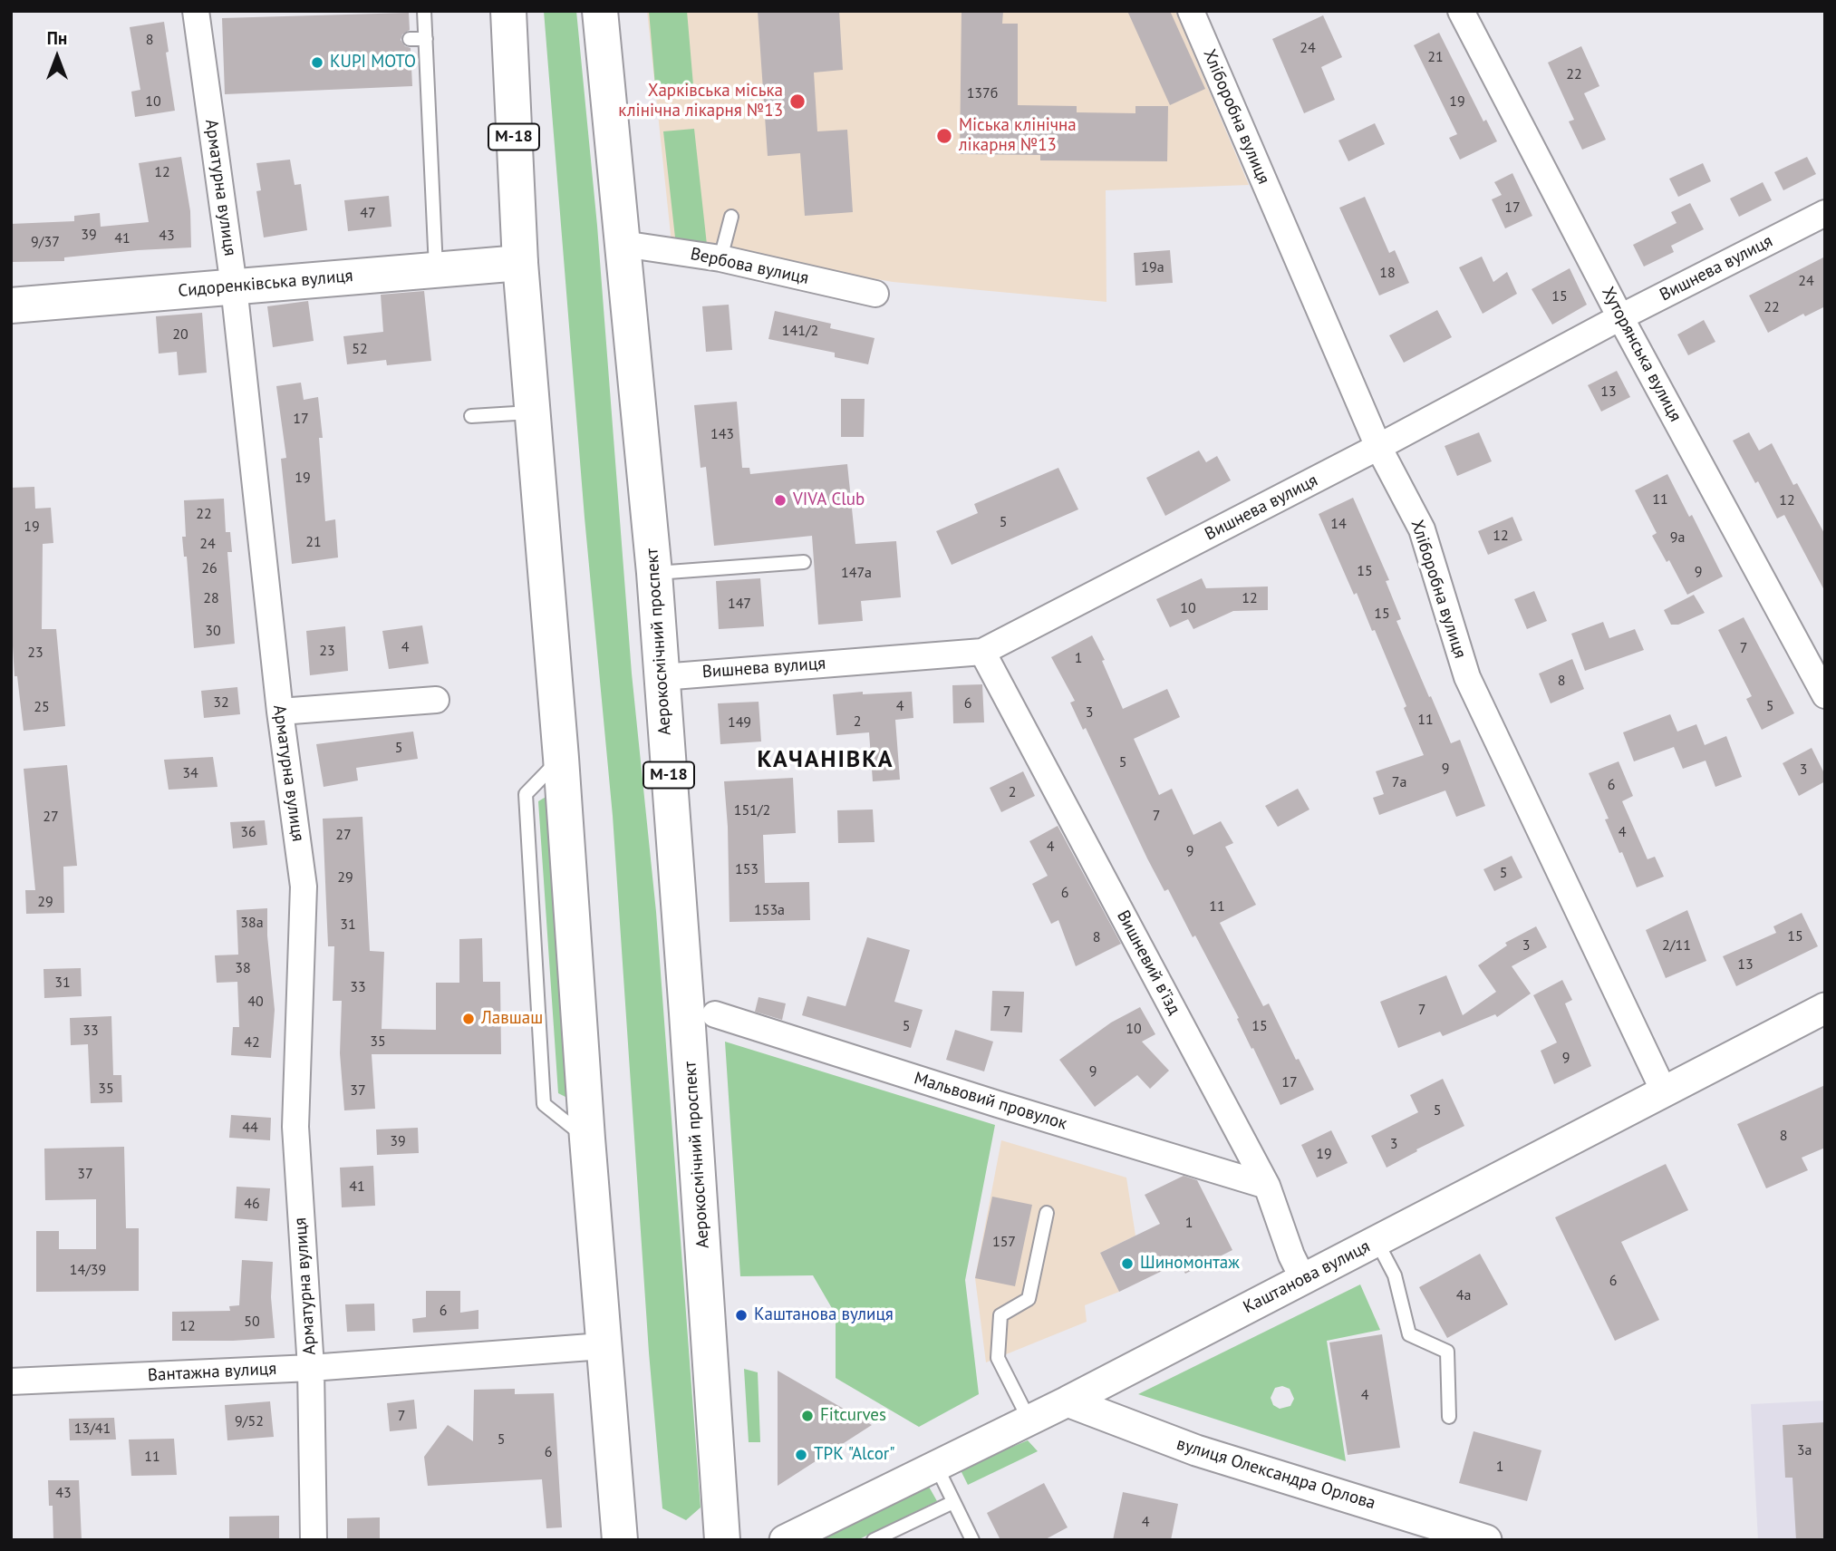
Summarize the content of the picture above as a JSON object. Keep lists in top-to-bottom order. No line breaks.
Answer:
{"streets":{"main road":["М-18","Сидоренківська вулиця","Аерокосмічний проспект"],"street":["Хліборобна вулиця","Арматурна вулиця","Вербова вулиця","Вишнева вулиця","Хуторянська вулиця","Вишневий в’їзд","Мальвовий провулок","Каштанова вулиця","Вантажна вулиця","вулиця Олександра Орлова"]},"crossings":[["Хліборобна вулиця","Вишнева вулиця"],["Хліборобна вулиця","Каштанова вулиця"],["М-18","Сидоренківська вулиця"],["М-18","Вантажна вулиця"],["Арматурна вулиця","Сидоренківська вулиця"],["Арматурна вулиця","Вантажна вулиця"],["Вербова вулиця","Аерокосмічний проспект"],["Вишнева вулиця","Хуторянська вулиця"],["Вишнева вулиця","Аерокосмічний проспект"],["Вишнева вулиця","Вишневий в’їзд"],["Вишневий в’їзд","Мальвовий провулок"],["Вишневий в’їзд","Каштанова вулиця"],["Каштанова вулиця","вулиця Олександра Орлова"]],"districts":["КАЧАНІВКА"],"places":["KUPI MOTO","Харківська міська клінічна лікарня №13","Міська клінічна лікарня №13","VIVA Club","Лавшаш","Шиномонтаж","Каштанова вулиця","Fitcurves","ТРК \"Alcor\""],"house_numbers":["8","24","21","22","137б","10","19","12","17","47","39","43","41","9/37","19а","18","24","15","22","141/2","20","52","13","17","143","19","11","12","22","5","14","19","12","9а","21","24","26","15","9","147а","28","12","147","10","15","30","4","7","23","23","1","8","32","6","4","5","25","3","11","2","149","5","5","9","3","34","7а","6","2","151/2","7","27","36","4","27","4","9","153","5","29","6","29","11","153а","38а","31","15","8","3","2/11","13","38","31","33","40","7","7","5","15","10","33","35","42","9","9","17","35","37","5","44","8","39","3","19","37","41","46","1","157","14/39","6","4а","6","50","12","4","7","9/52","13/41","5","3а","6","11","1","43","4"],"north":"top"}
